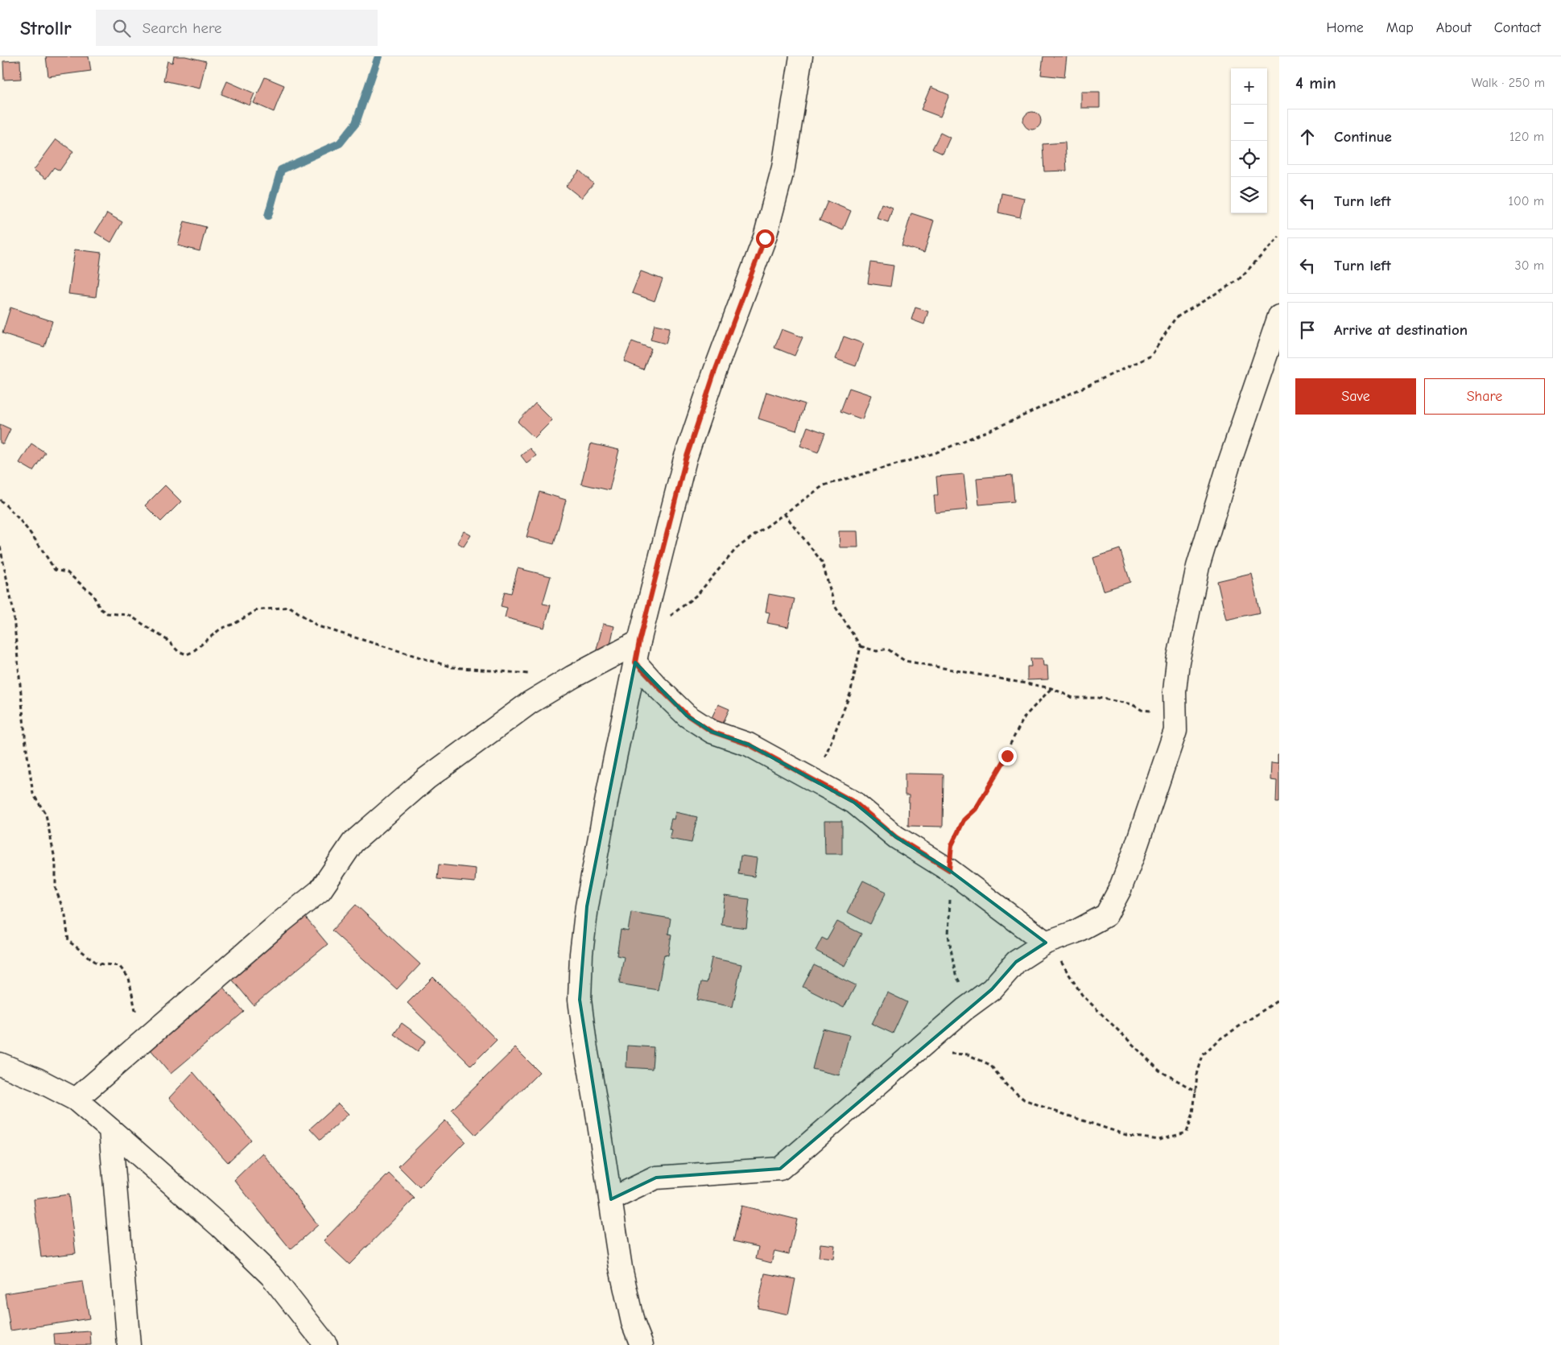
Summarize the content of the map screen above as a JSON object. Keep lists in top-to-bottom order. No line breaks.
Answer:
{"page":{"header":"Strollr","search":"Search here","nav":["Home","Map","About","Contact"],"heading":["4 min","Walk · 250 m"],"map_buttons":["+","−"],"list":[["Continue","120 m"],["Turn left","100 m"],["Turn left","30 m"],"Arrive at destination"],"buttons":["Save","Share"]}}
